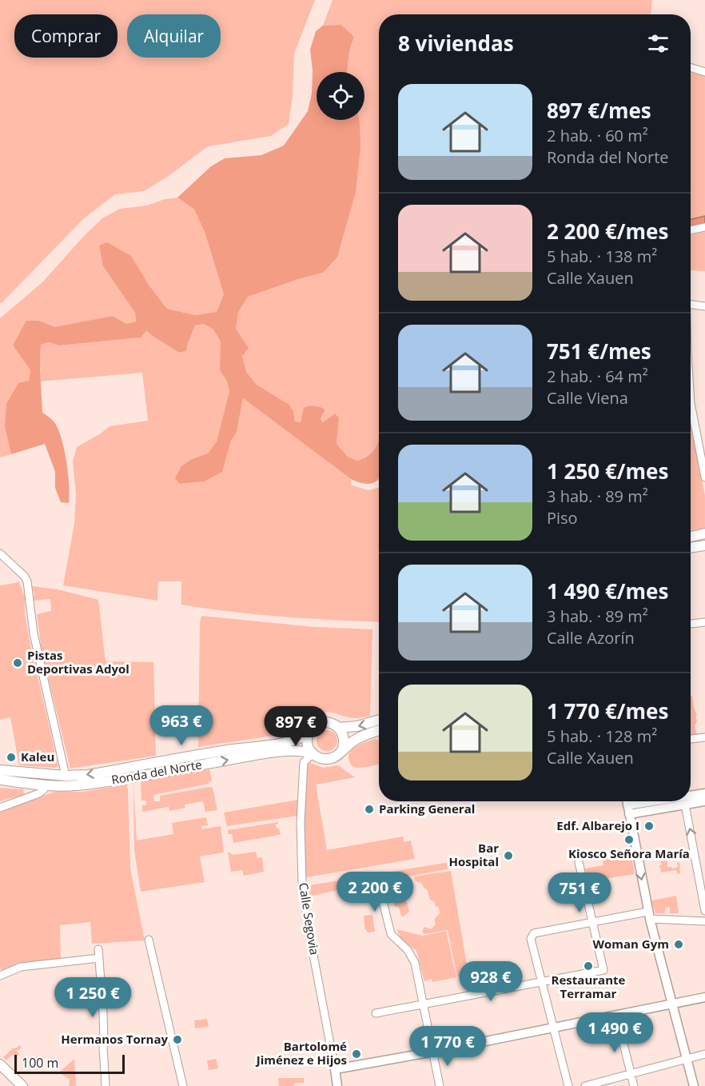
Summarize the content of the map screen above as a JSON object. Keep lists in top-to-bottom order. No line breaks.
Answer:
{"streets":{"main road":["Ronda del Norte"],"street":["Calle Segovia"]},"crossings":[["Ronda del Norte","Calle Segovia"]],"places":["Pistas Deportivas Adyol","Kaleu","Parking General","Edf. Albarejo I","Kiosco Señora María","Bar Hospital","Woman Gym","Restaurante Terramar","Hermanos Tornay","Bartolomé Jiménez e Hijos"],"scale_bar":"100 m","page":{"chip":["Comprar","Alquilar"],"heading":"8 viviendas","list":[{"name":"897 €/mes","note":"2 hab. · 60 m² · Ronda del Norte"},{"name":"2 200 €/mes","note":"5 hab. · 138 m² · Calle Xauen"},{"name":"751 €/mes","note":"2 hab. · 64 m² · Calle Viena"},{"name":"1 250 €/mes","note":"3 hab. · 89 m² · Piso"},{"name":"1 490 €/mes","note":"3 hab. · 89 m² · Calle Azorín"},{"name":"1 770 €/mes","note":"5 hab. · 128 m² · Calle Xauen"}],"price":["963 €","897 €","2 200 €","751 €","928 €","1 250 €","1 490 €","1 770 €"],"scale":"100 m"}}
